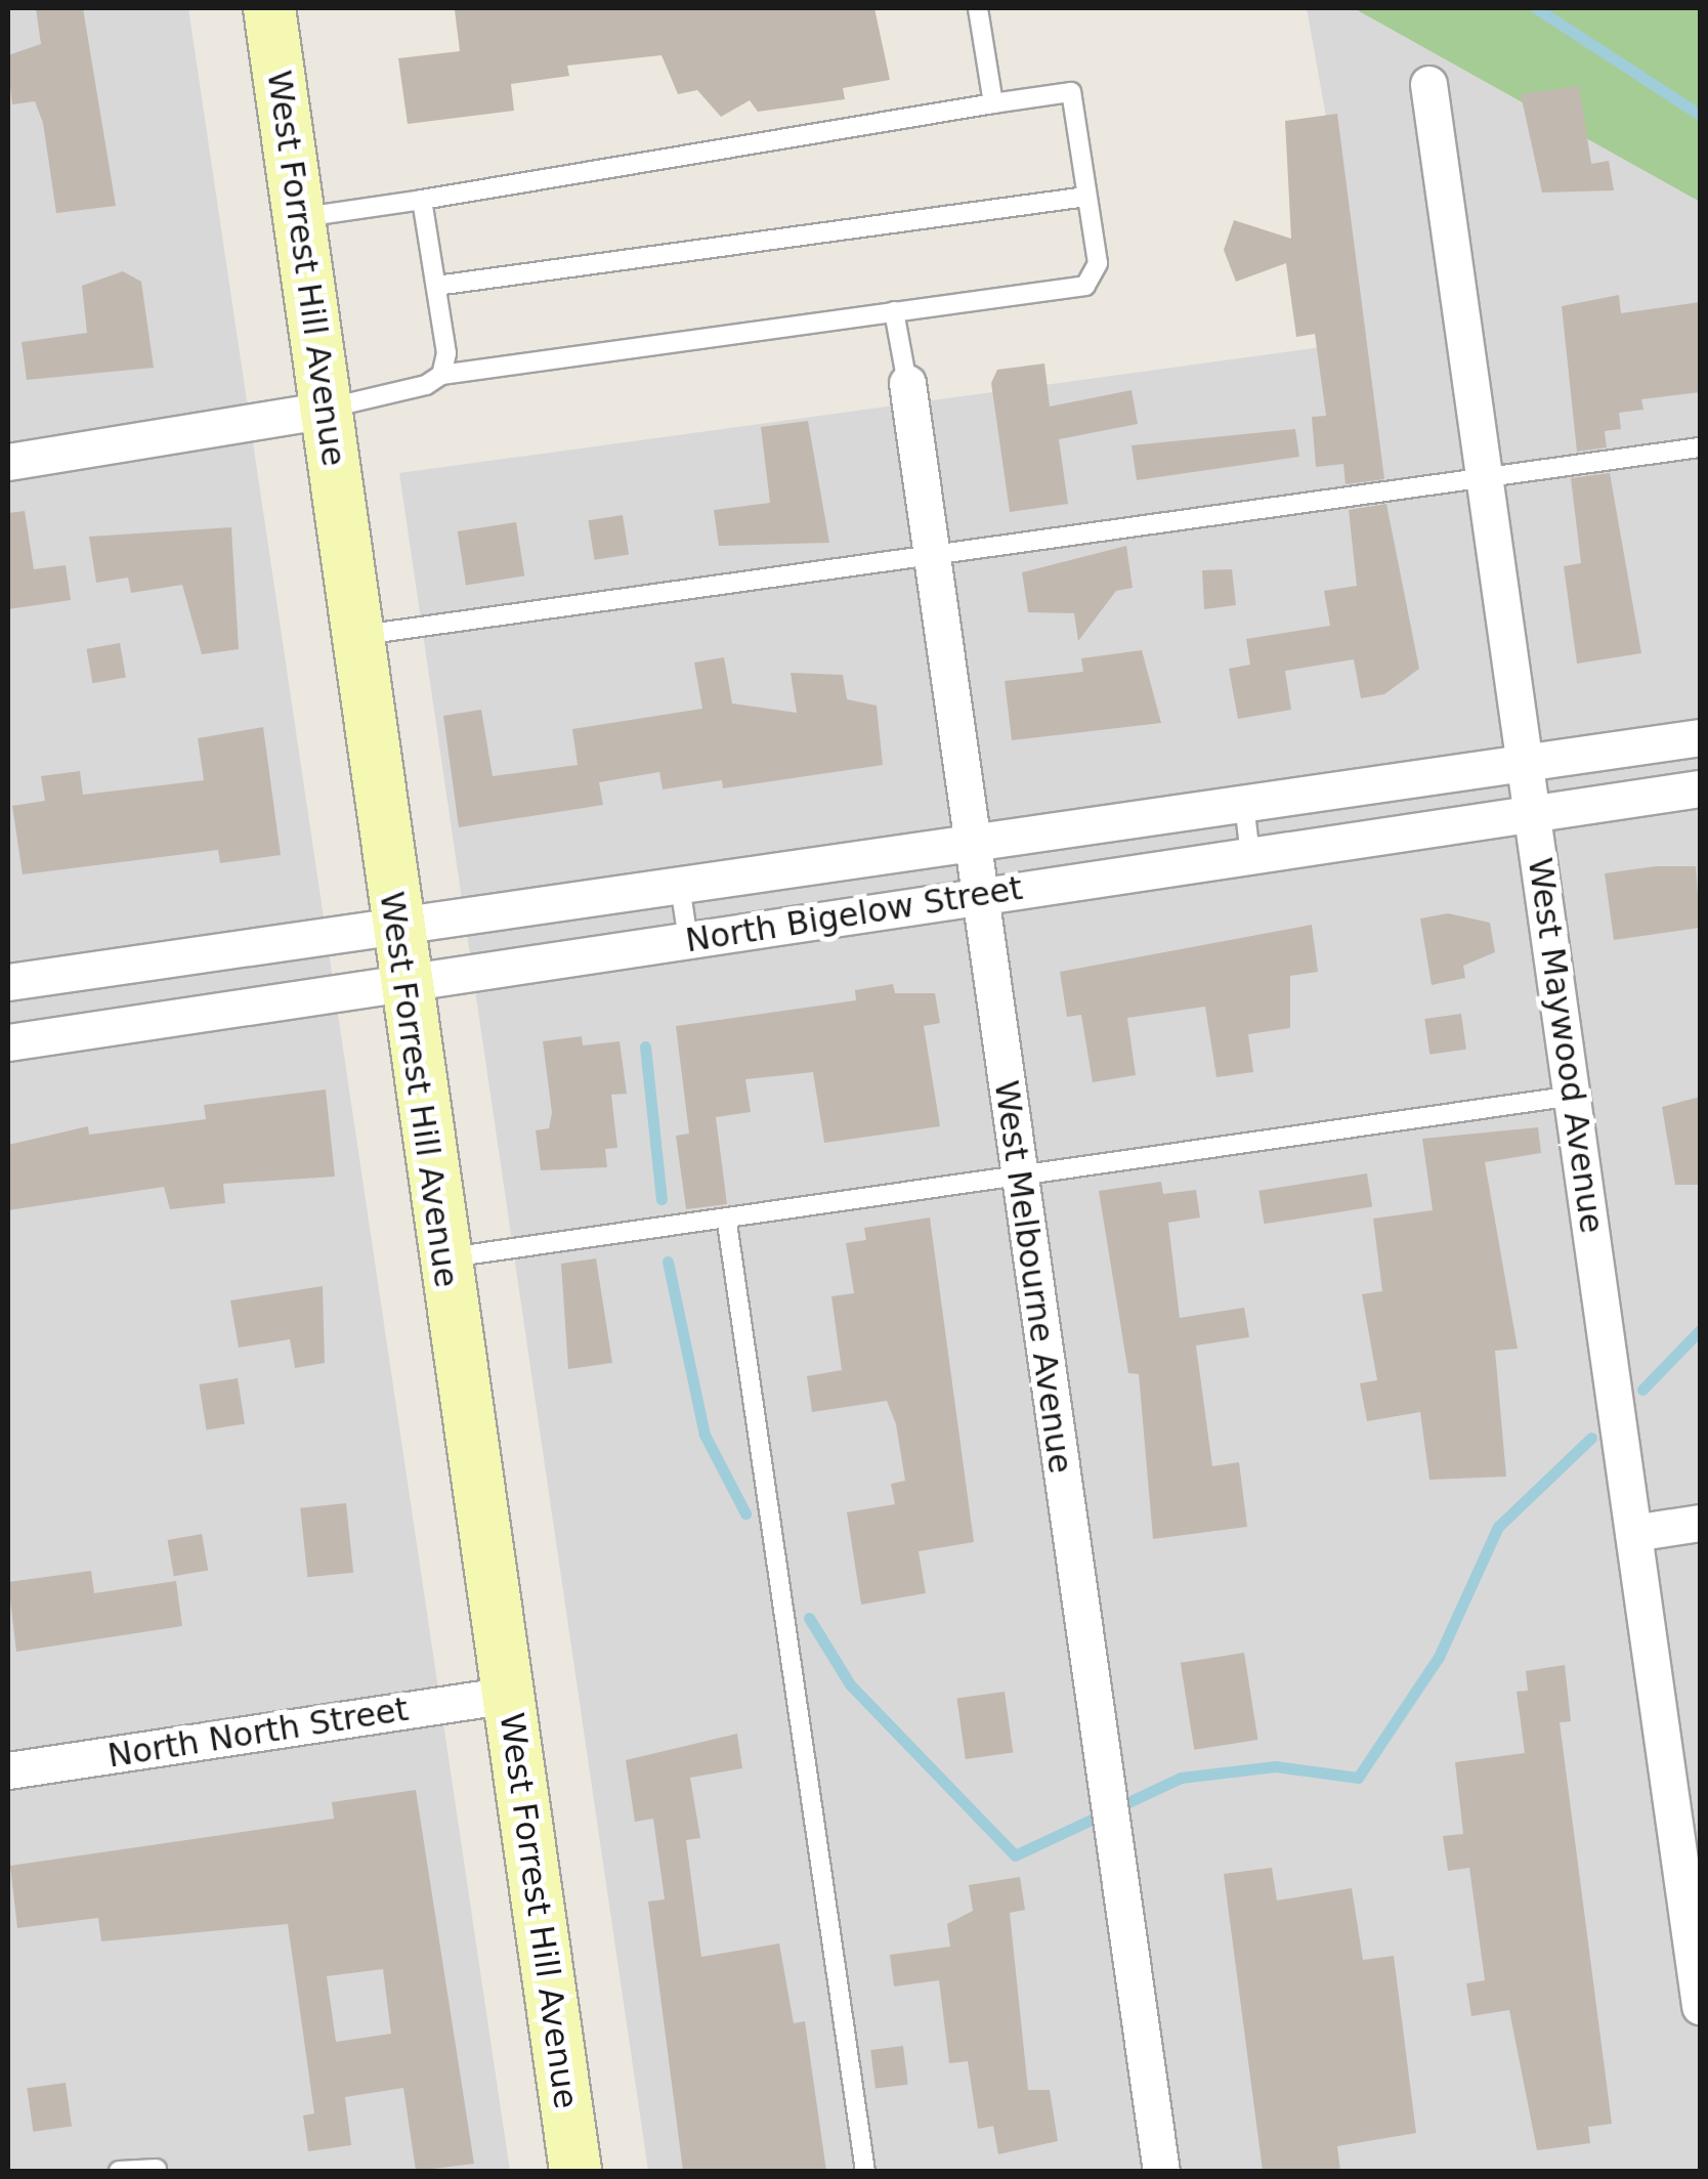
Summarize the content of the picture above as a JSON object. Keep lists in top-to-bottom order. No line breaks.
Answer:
{"streets":{"main road":["West Forrest Hill Avenue"],"street":["North Bigelow Street","West Maywood Avenue","West Melbourne Avenue","North North Street"]},"crossings":[["West Forrest Hill Avenue","North Bigelow Street"],["West Forrest Hill Avenue","North North Street"],["North Bigelow Street","West Maywood Avenue"],["North Bigelow Street","West Melbourne Avenue"]]}
